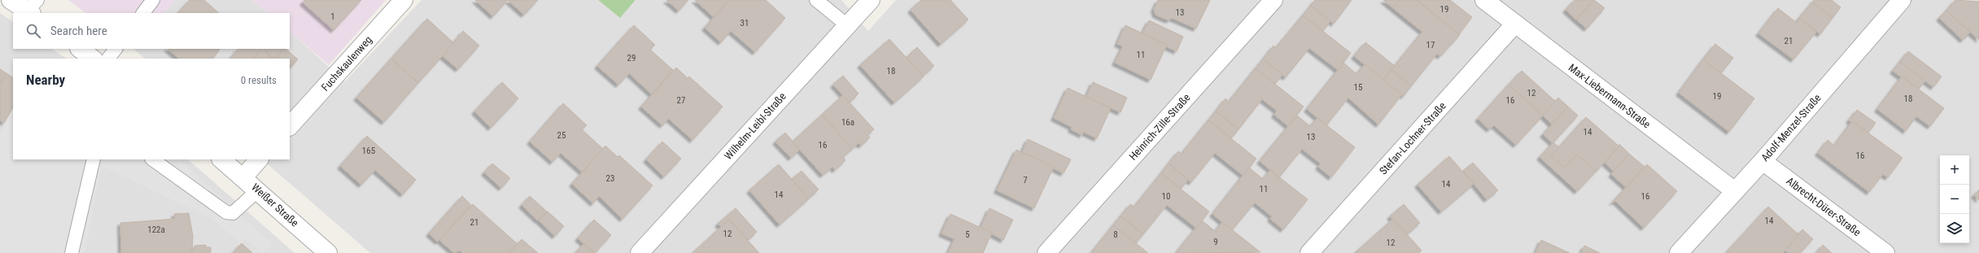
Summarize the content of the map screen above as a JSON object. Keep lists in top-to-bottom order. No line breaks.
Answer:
{"streets":{"street":["Fuchskaulenweg","Max-Liebermann-Straße","Wilhelm-Leibl-Straße","Heinrich-Zille-Straße","Adolf-Menzel-Straße","Stefan-Lochner-Straße","Weißer Straße","Albrecht-Dürer-Straße"]},"crossings":[["Max-Liebermann-Straße","Adolf-Menzel-Straße"],["Max-Liebermann-Straße","Stefan-Lochner-Straße"],["Adolf-Menzel-Straße","Albrecht-Dürer-Straße"]],"house_numbers":["19","13","1","31","21","17","11","29","18","15","12","19","18","27","16","16a","14","25","13","16","165","16","23","7","14","11","14","10","16","14","21","122a","12","5","8","9","12"],"page":{"search":"Search here","heading":["Nearby","0 results"],"map_buttons":["+","−"]}}
